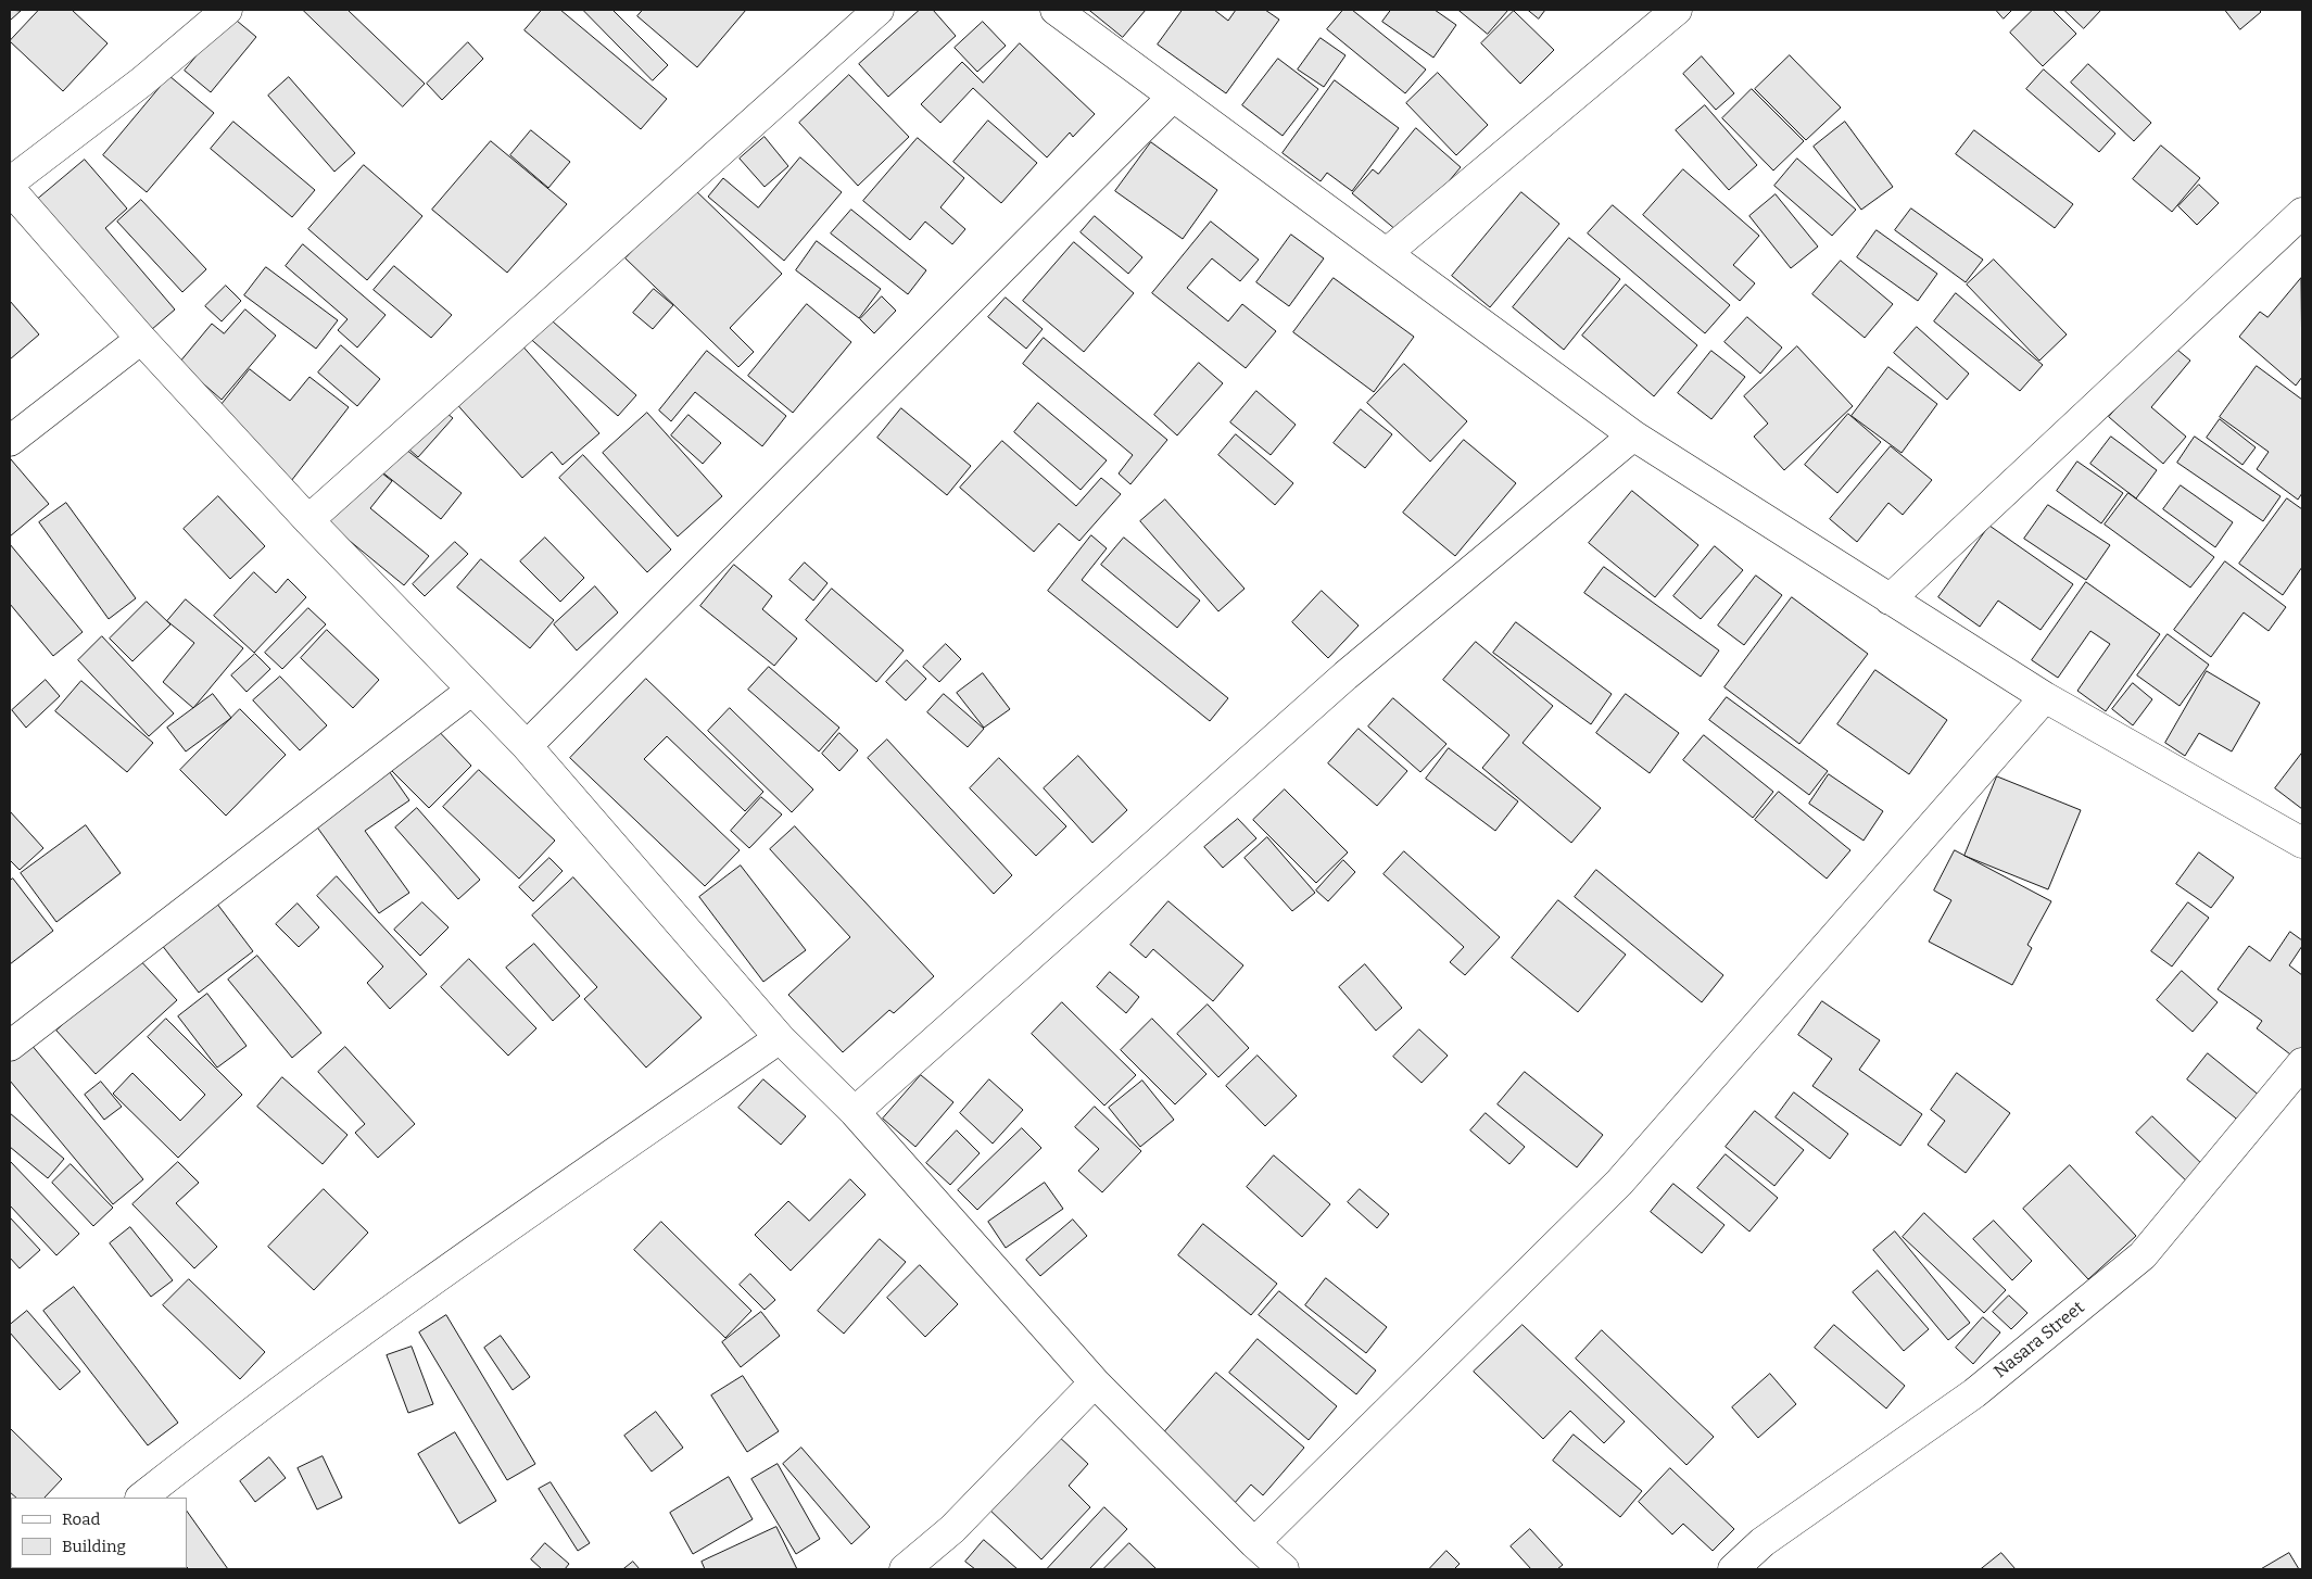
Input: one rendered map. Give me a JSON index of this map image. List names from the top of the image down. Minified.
{"streets":{"street":["Nasara Street"]},"legend":["Road","Building"]}
